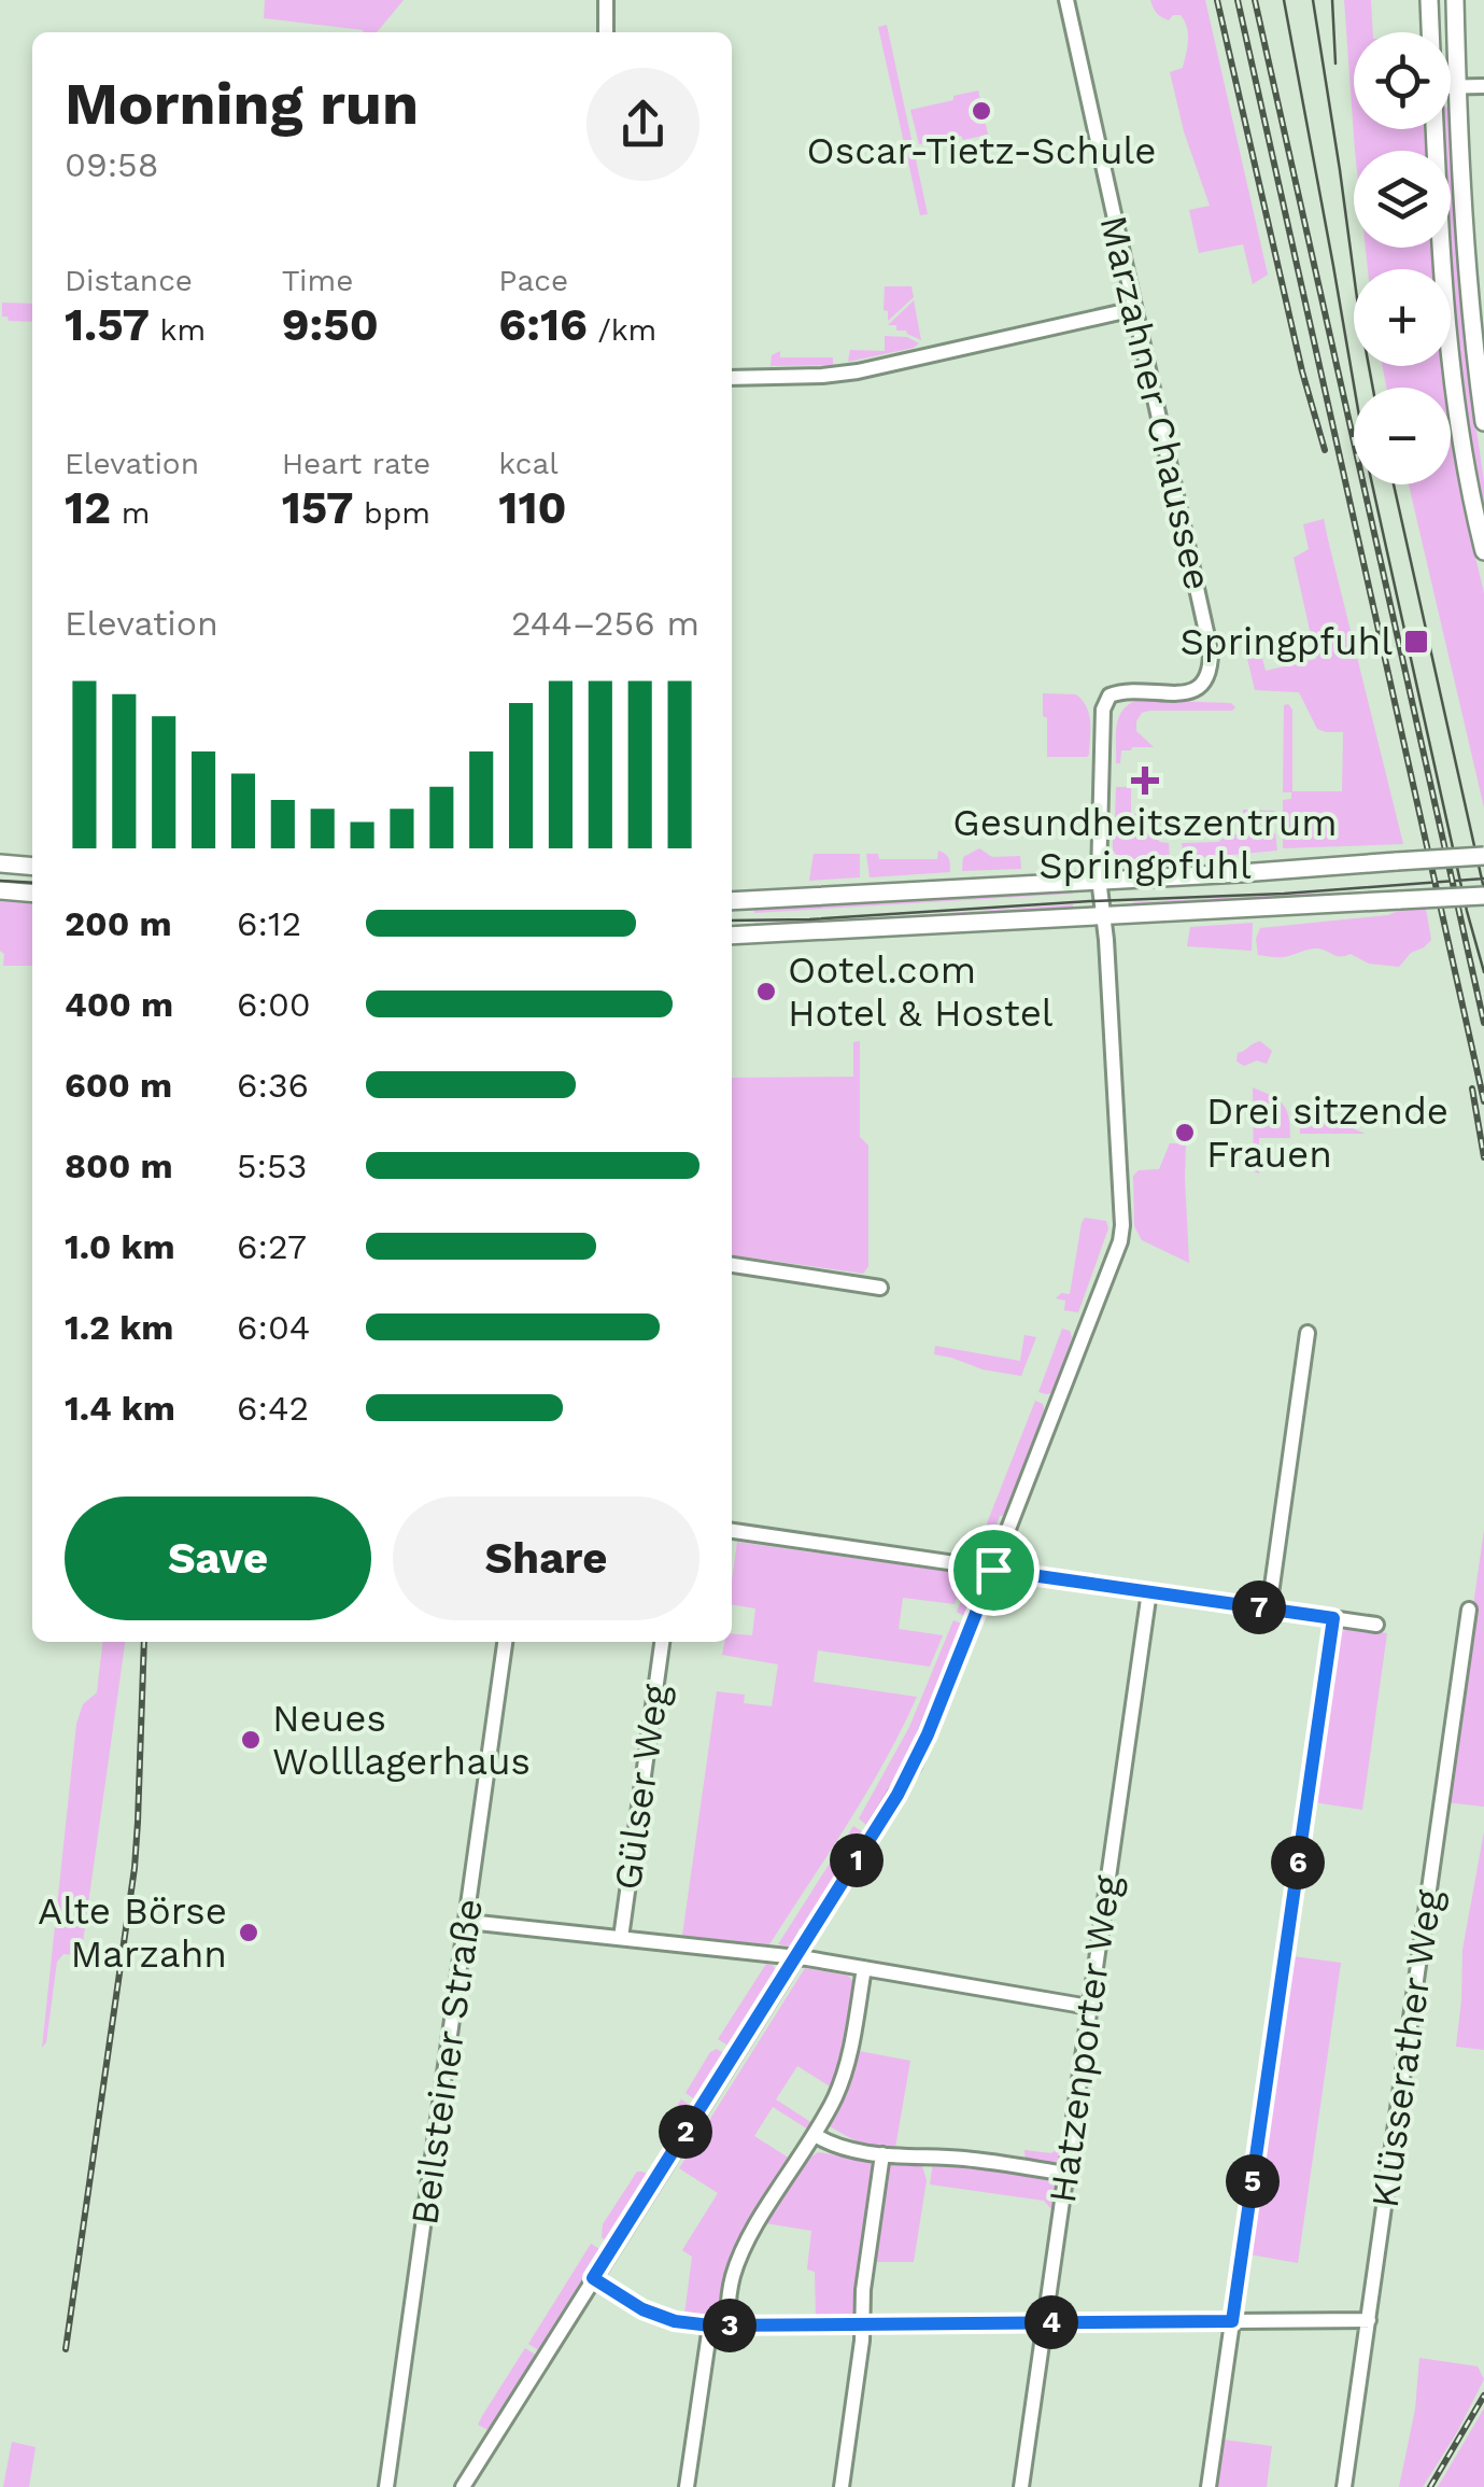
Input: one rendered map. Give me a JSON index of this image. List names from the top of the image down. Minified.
{"streets":{"street":["Marzahner Chaussee","Gülser Weg","Hatzenporter Weg","Klüsserather Weg","Beilsteiner Straße"]},"places":{"other":["Oscar-Tietz-Schule","Ootel.com Hotel & Hostel","Drei sitzende Frauen","Neues Wolllagerhaus","Alte Börse Marzahn"],"transit":["Springpfuhl"],"health":["Gesundheitszentrum Springpfuhl"]},"page":{"map_buttons":["+","−"],"heading":["Morning run","09:58"],"stats":[["Distance","1.57 km"],["Time","9:50"],["Pace","6:16 /km"],["Elevation","12 m"],["Heart rate","157 bpm"],["kcal","110"]],"chart":["Elevation","244–256 m"],"list":[{"name":"200 m","note":"6:12"},{"name":"400 m","note":"6:00"},{"name":"600 m","note":"6:36"},{"name":"800 m","note":"5:53"},{"name":"1.0 km","note":"6:27"},{"name":"1.2 km","note":"6:04"},{"name":"1.4 km","note":"6:42"}],"buttons":["Save","Share"],"pins":["7","1","6","2","5","4","3"]}}
